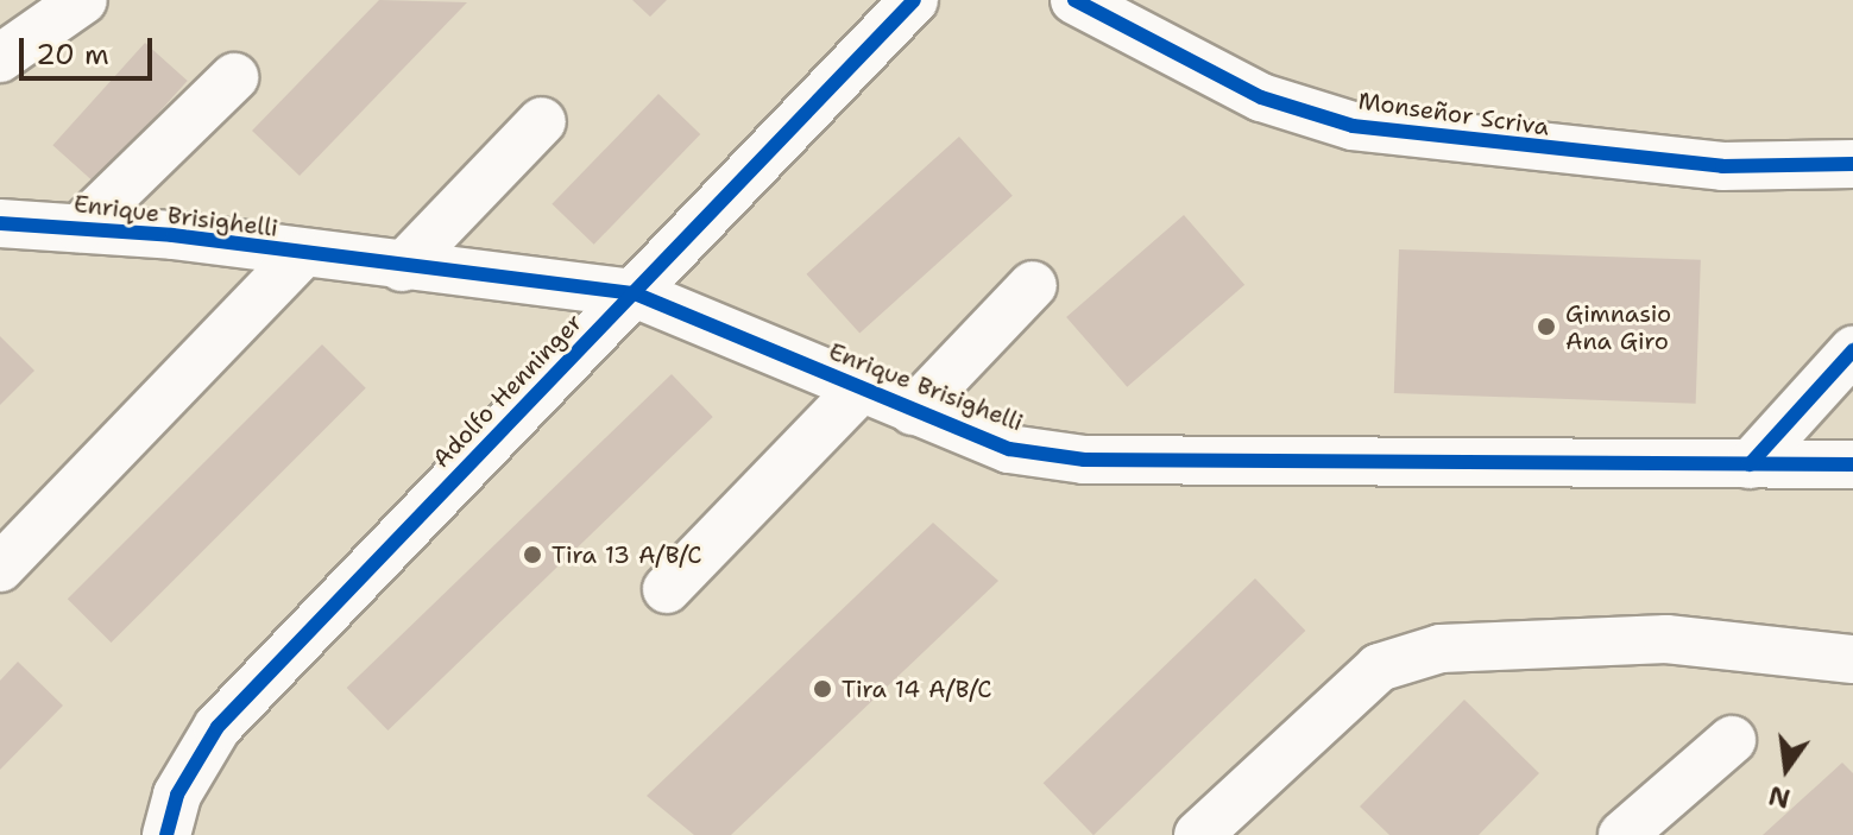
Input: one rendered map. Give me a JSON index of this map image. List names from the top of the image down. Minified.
{"streets":{"street":["Monseñor Scriva","Enrique Brisighelli","Adolfo Henninger"]},"crossings":[["Enrique Brisighelli","Adolfo Henninger"]],"places":["Gimnasio Ana Giro","Tira 13 A/B/C","Tira 14 A/B/C"],"scale_bar":"20 m","north":"bottom"}
